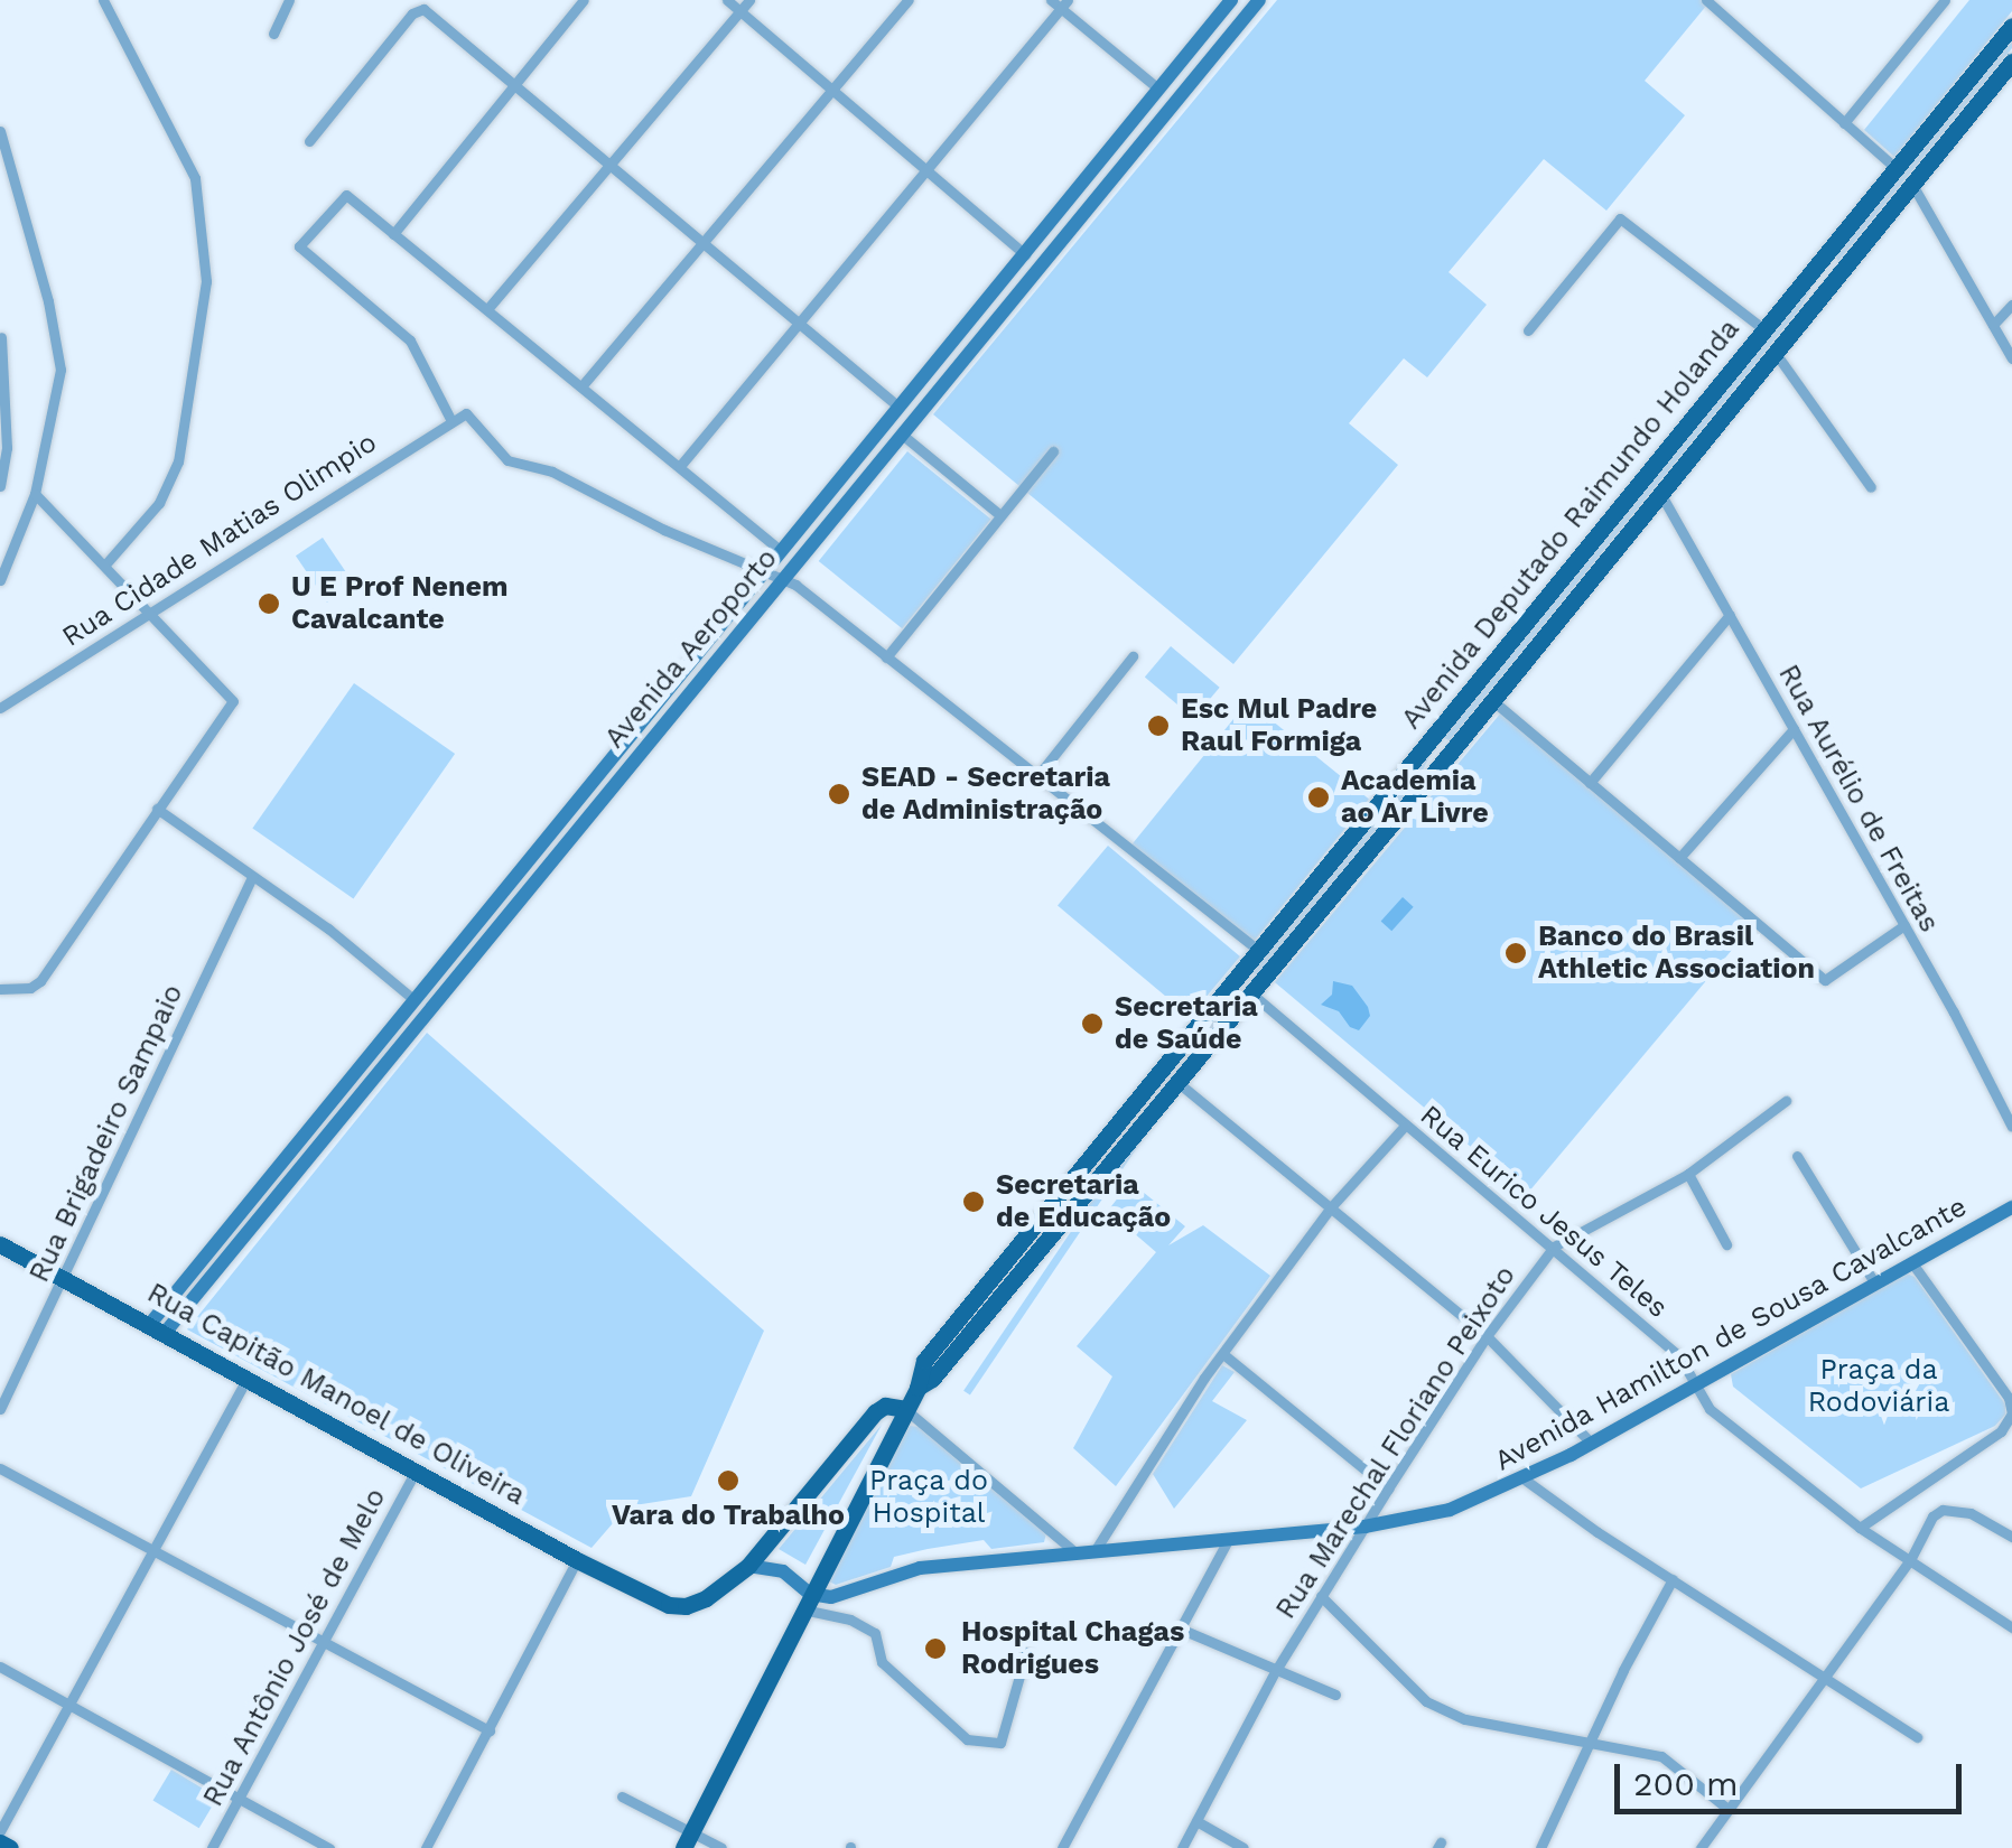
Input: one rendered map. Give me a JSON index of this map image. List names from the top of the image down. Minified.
{"streets":{"main road":["Avenida Deputado Raimundo Holanda","Rua Capitão Manoel de Oliveira"],"street":["Rua Cidade Matias Olimpio","Avenida Aeroporto","Rua Aurélio de Freitas","Rua Brigadeiro Sampaio","Rua Eurico Jesus Teles","Avenida Hamilton de Sousa Cavalcante","Rua Marechal Floriano Peixoto","Rua Antônio José de Melo"]},"crossings":[["Avenida Deputado Raimundo Holanda","Rua Aurélio de Freitas"],["Avenida Deputado Raimundo Holanda","Rua Eurico Jesus Teles"],["Rua Cidade Matias Olimpio","Avenida Aeroporto"],["Avenida Aeroporto","Rua Capitão Manoel de Oliveira"],["Rua Brigadeiro Sampaio","Rua Capitão Manoel de Oliveira"],["Rua Eurico Jesus Teles","Avenida Hamilton de Sousa Cavalcante"],["Rua Eurico Jesus Teles","Rua Marechal Floriano Peixoto"],["Avenida Hamilton de Sousa Cavalcante","Rua Marechal Floriano Peixoto"],["Rua Capitão Manoel de Oliveira","Rua Antônio José de Melo"]],"parks":["Praça da Rodoviária","Praça do Hospital"],"places":["U E Prof Nenem Cavalcante","Esc Mul Padre Raul Formiga","SEAD - Secretaria de Administração","Academia ao Ar Livre","Banco do Brasil Athletic Association","Secretaria de Saúde","Secretaria de Educação","Vara do Trabalho","Hospital Chagas Rodrigues"],"scale_bar":"200 m"}
